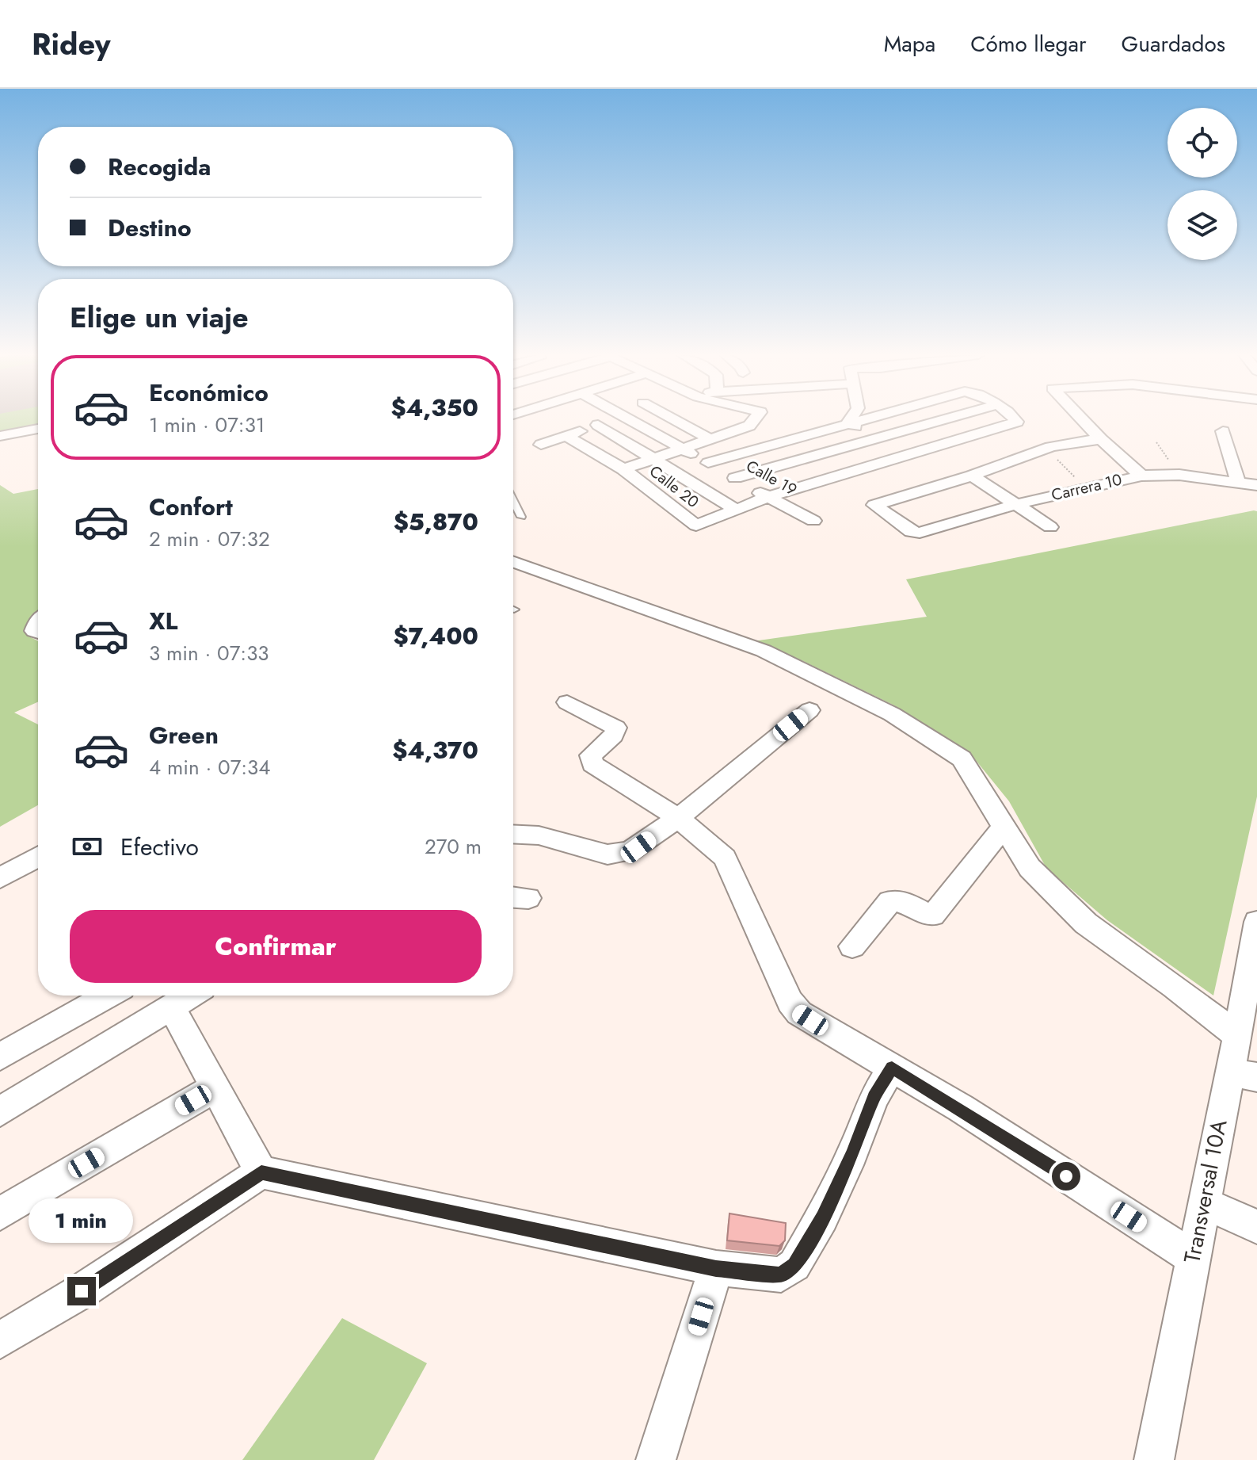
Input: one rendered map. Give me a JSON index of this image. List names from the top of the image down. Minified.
{"streets":{"street":["Calle 19","Calle 20","Carrera 10","Transversal 10A"]},"page":{"header":"Ridey","nav":["Mapa","Cómo llegar","Guardados"],"banner":["Recogida","Destino"],"heading":"Elige un viaje","list":[{"name":"Económico","note":"1 min · 07:31","value":"$4,350"},{"name":"Confort","note":"2 min · 07:32","value":"$5,870"},{"name":"XL","note":"3 min · 07:33","value":"$7,400"},{"name":"Green","note":"4 min · 07:34","value":"$4,370"}],"pay":["Efectivo","270 m"],"buttons":"Confirmar","bubble":"1 min"}}
